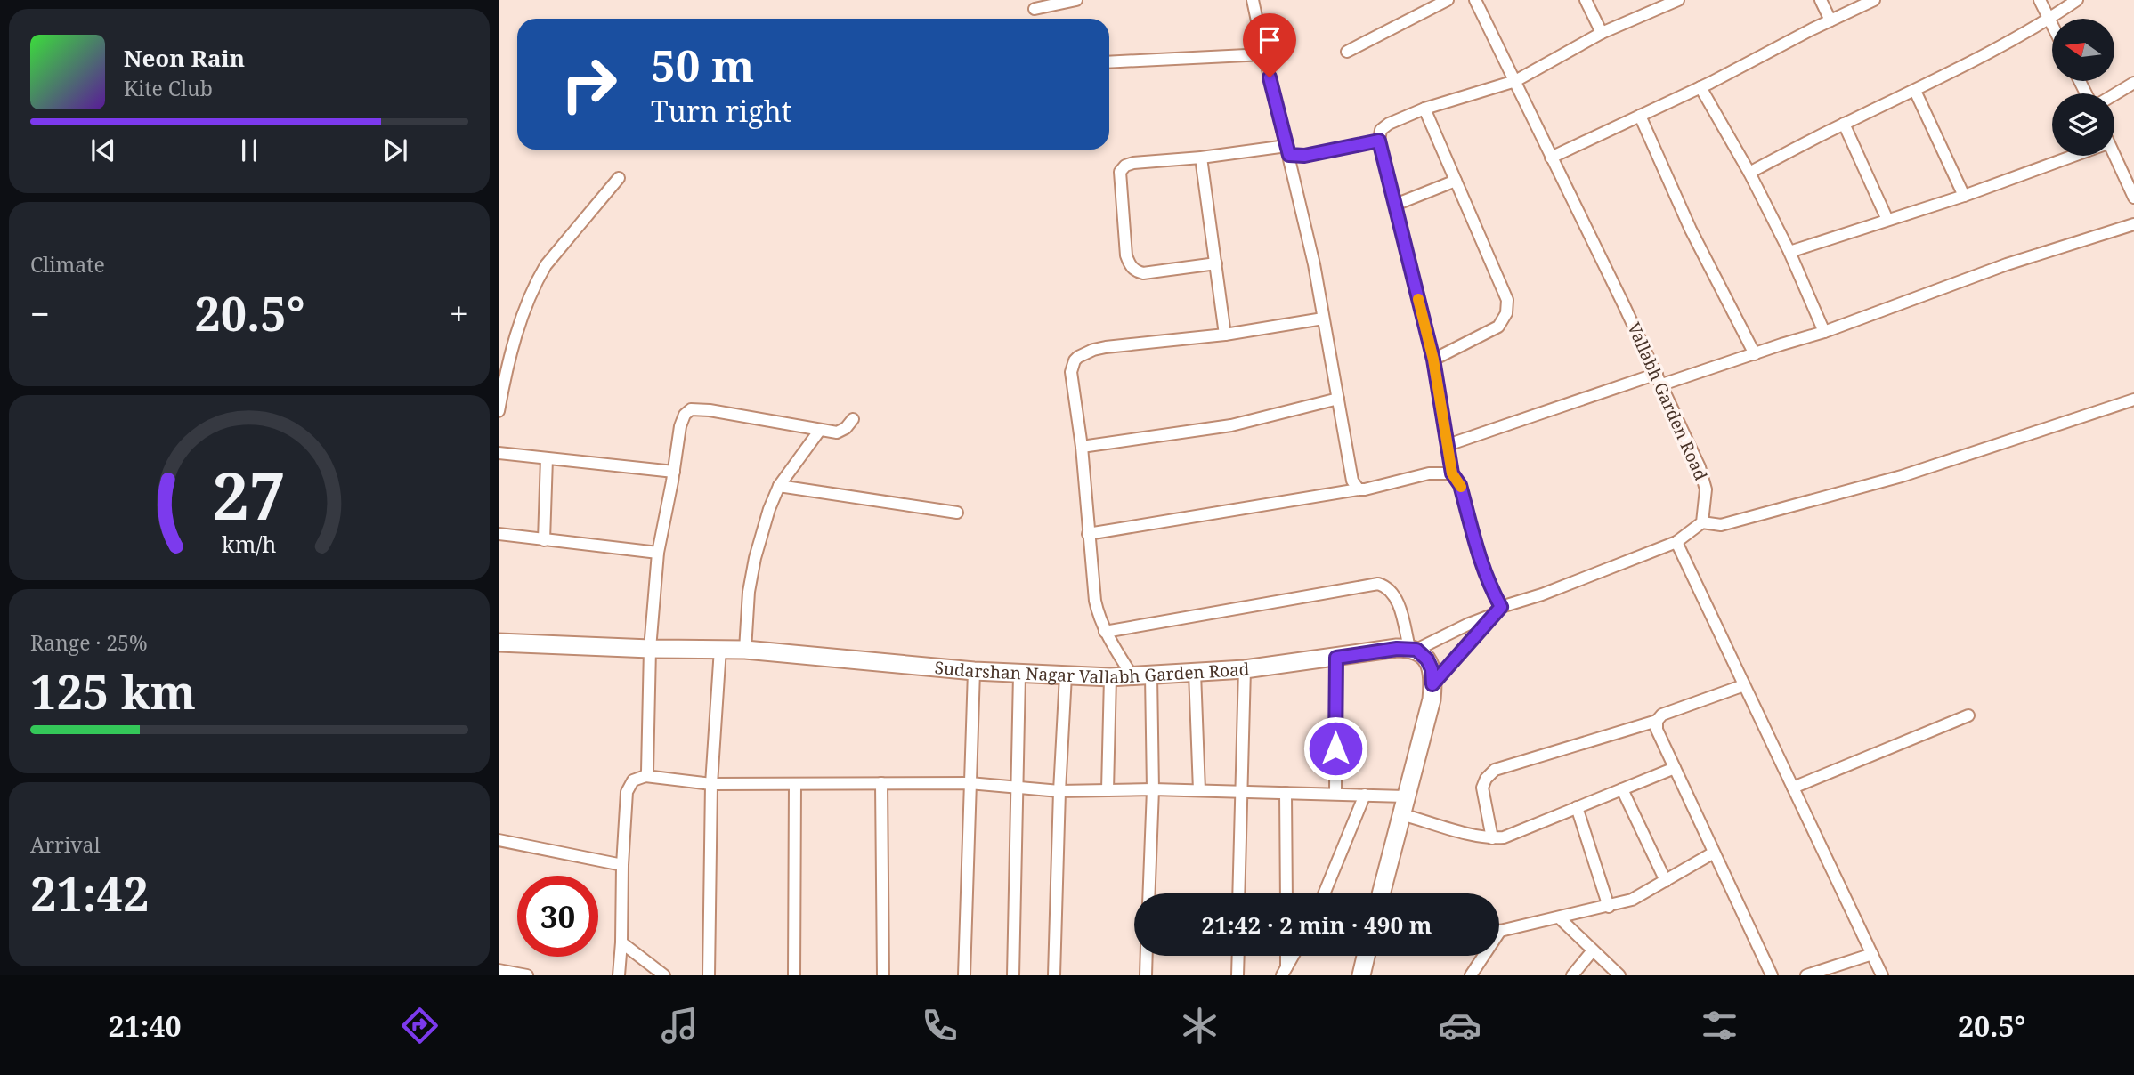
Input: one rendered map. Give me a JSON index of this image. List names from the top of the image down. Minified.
{"streets":{"street":["Vallabh Garden Road","Sudarshan Nagar Vallabh Garden Road"]},"north":"left","page":{"turn":["50 m","Turn right"],"song":["Neon Rain","Kite Club"],"tile":["Climate",["Range · 25%","125 km"],["Arrival","21:42"]],"heat":["−","20.5°","+"],"limit":"30","trip":"21:42 · 2 min · 490 m","tabs":["21:40","20.5°"],"gauge":["27","km/h"]}}
